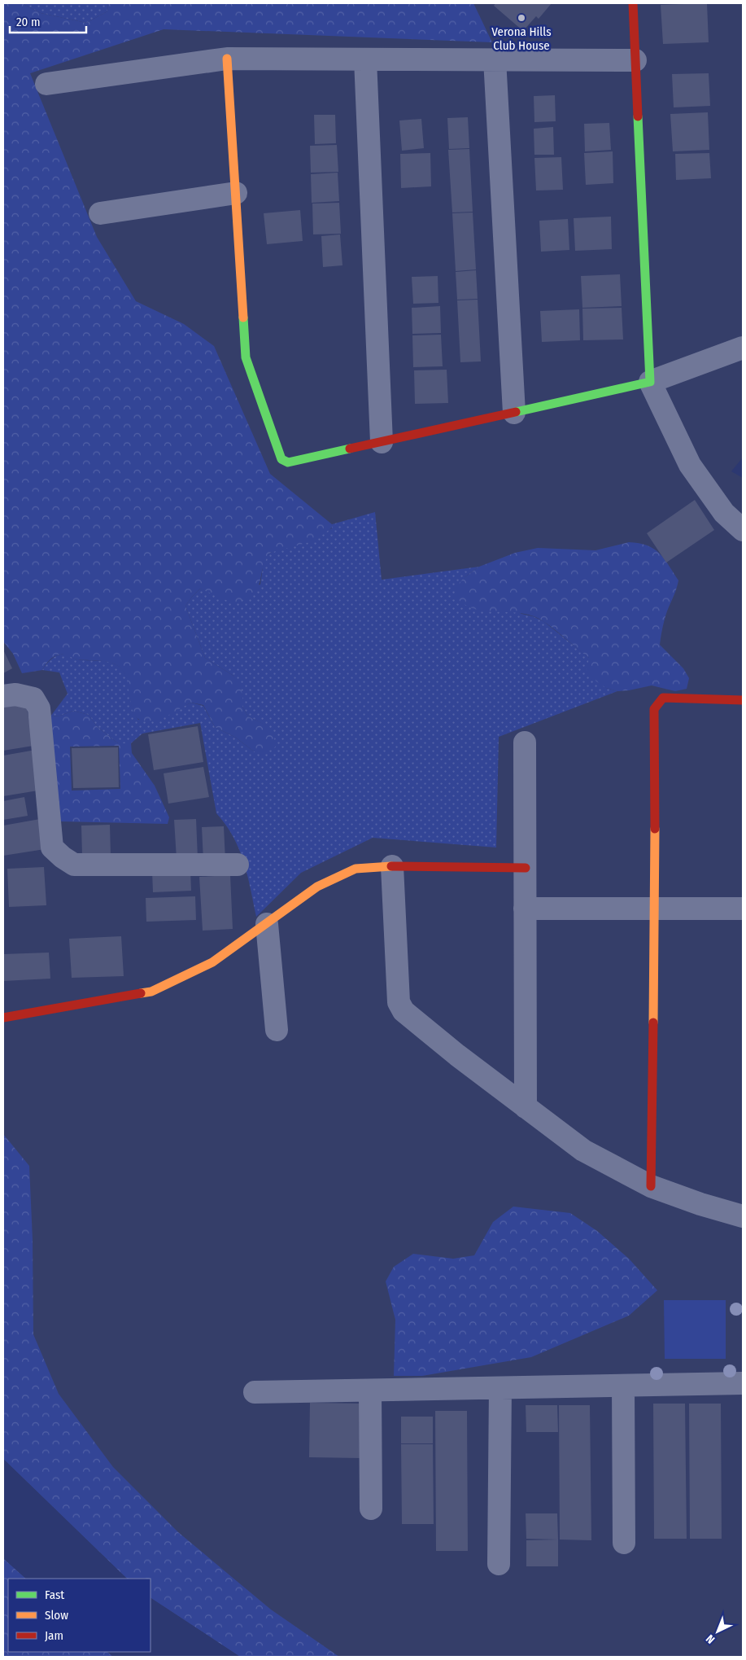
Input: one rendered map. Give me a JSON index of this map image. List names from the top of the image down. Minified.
{"places":["Verona Hills Club House"],"legend":["Fast","Slow","Jam"],"scale_bar":"20 m","north":"bottom left"}
